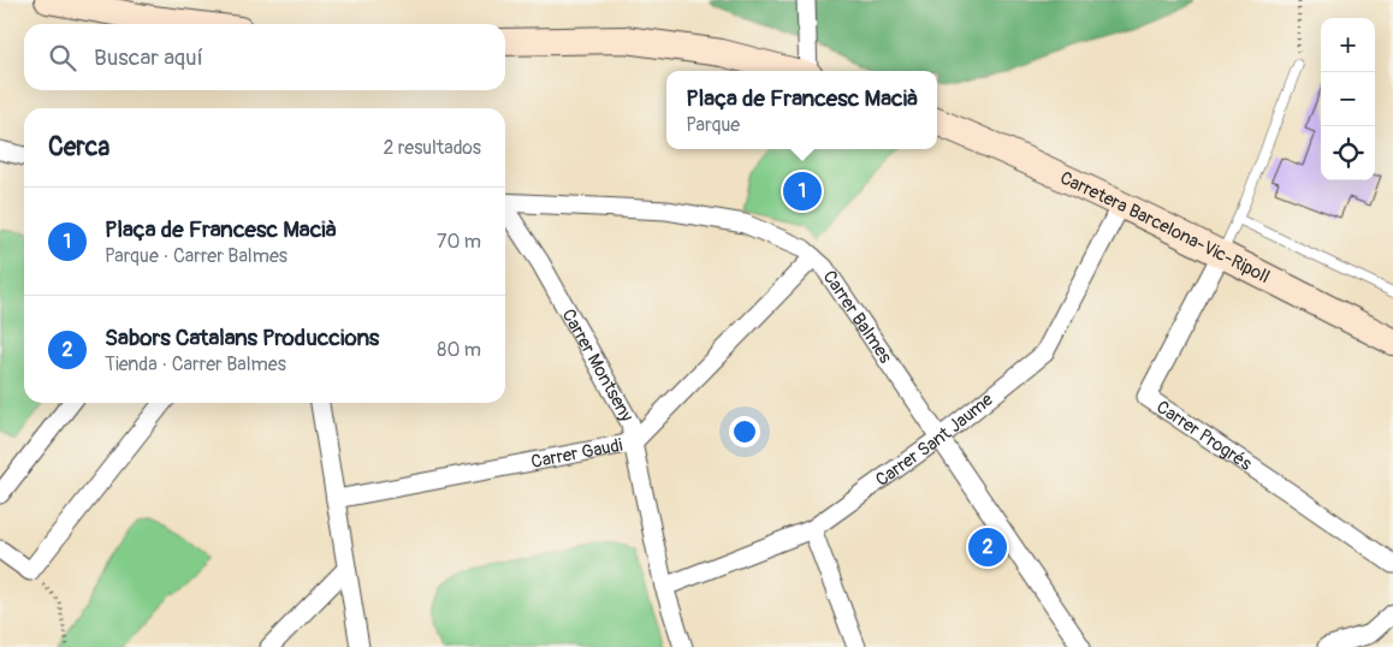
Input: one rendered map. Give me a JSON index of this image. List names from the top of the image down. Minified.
{"streets":{"street":["Carretera Barcelona-Vic-Ripoll","Carrer Balmes","Carrer Montseny","Carrer Progrés","Carrer Sant Jaume","Carrer Gaudi"]},"crossings":[["Carretera Barcelona-Vic-Ripoll","Carrer Progrés"],["Carretera Barcelona-Vic-Ripoll","Carrer Sant Jaume"],["Carrer Balmes","Carrer Sant Jaume"],["Carrer Balmes","Carrer Gaudi"],["Carrer Montseny","Carrer Sant Jaume"],["Carrer Montseny","Carrer Gaudi"]],"page":{"map_buttons":["+","−"],"search":"Buscar aquí","popup":["Plaça de Francesc Macià","Parque"],"heading":["Cerca","2 resultados"],"pins":["1","2"],"list":[{"mark":"1","name":"Plaça de Francesc Macià","note":"Parque · Carrer Balmes","value":"70 m"},{"mark":"2","name":"Sabors Catalans Produccions","note":"Tienda · Carrer Balmes","value":"80 m"}]}}
